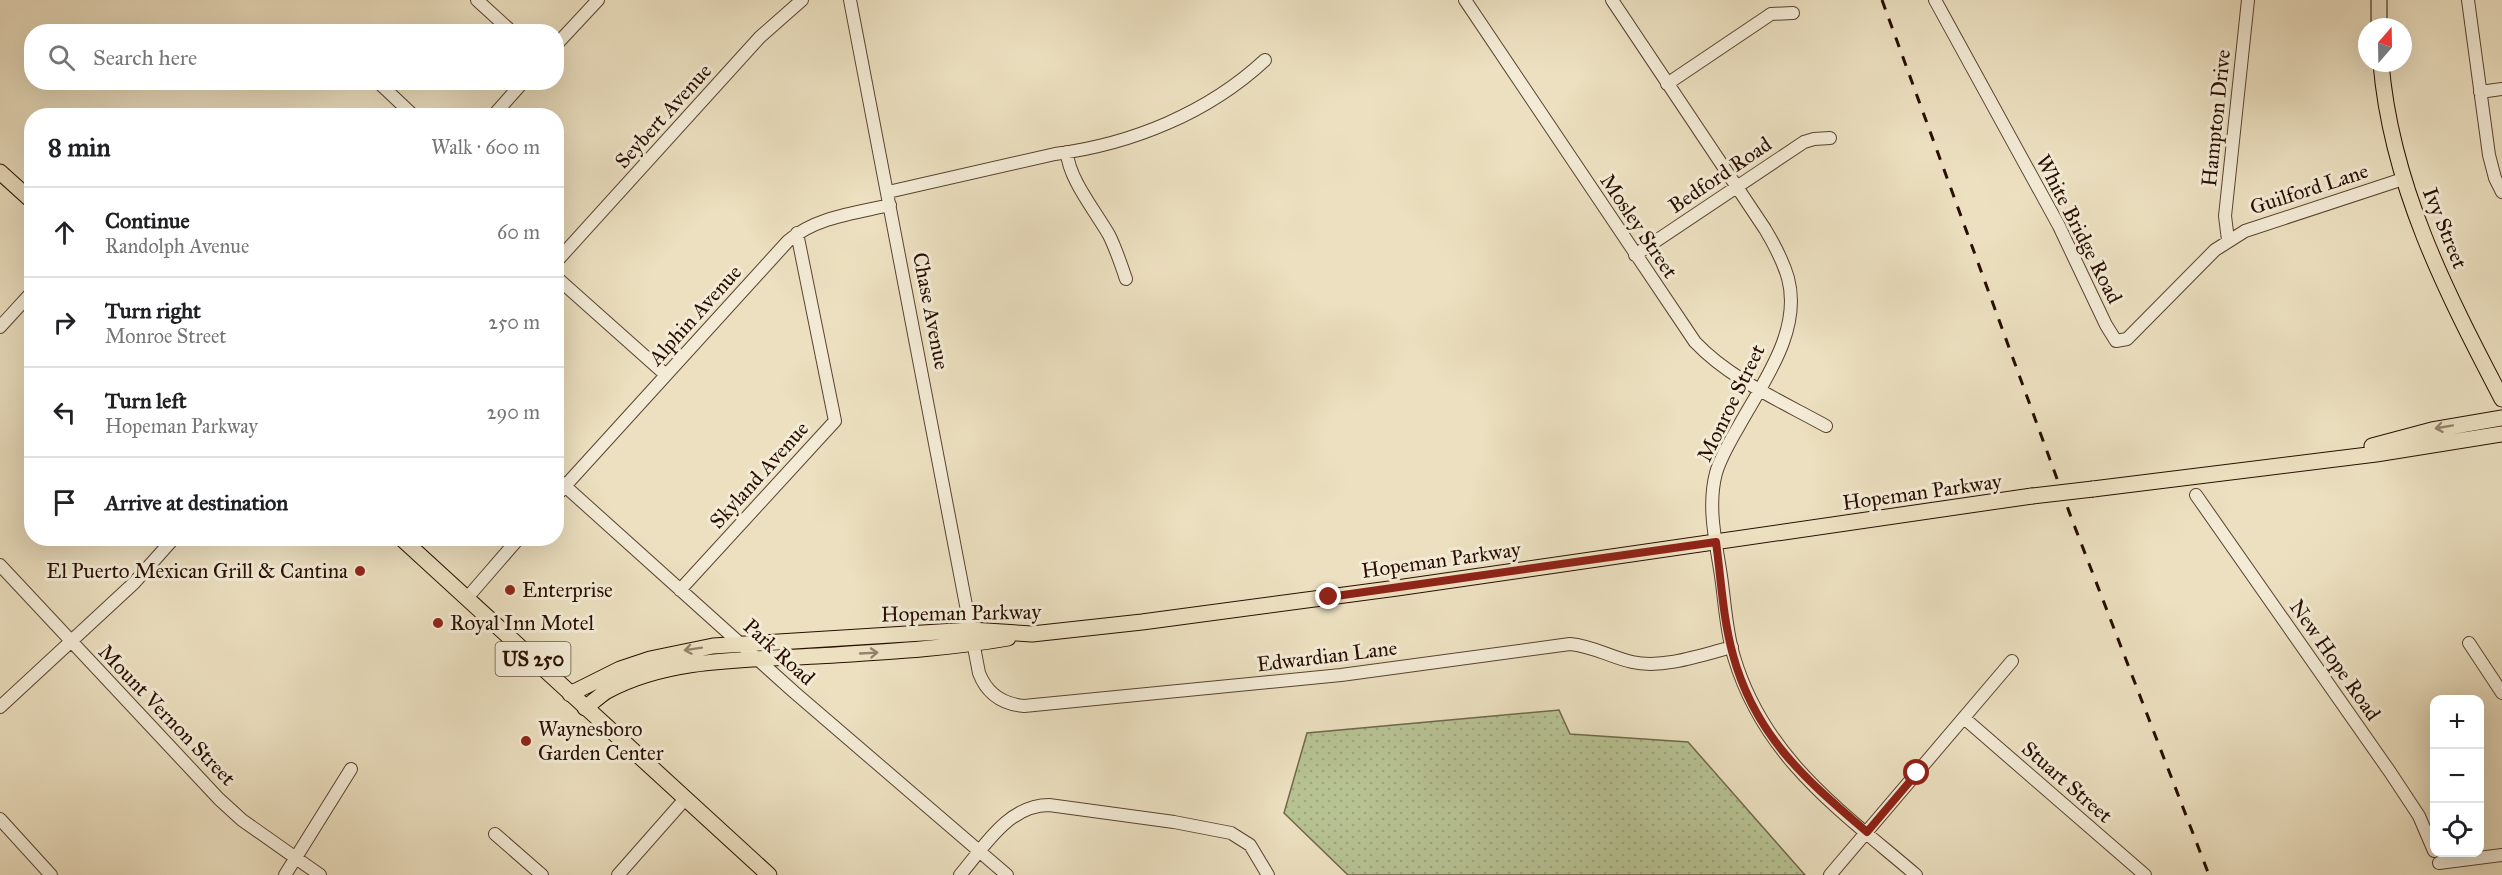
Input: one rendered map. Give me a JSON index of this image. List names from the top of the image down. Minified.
{"streets":{"main road":["Ivy Street","Hopeman Parkway","US 250"],"street":["Seybert Avenue","Hampton Drive","Bedford Road","Guilford Lane","Mosley Street","White Bridge Road","Chase Avenue","Alphin Avenue","Monroe Street","Skyland Avenue","Park Road","Edwardian Lane","New Hope Road","Mount Vernon Street","Stuart Street"]},"crossings":[["Hampton Drive","Guilford Lane"],["Hampton Drive","White Bridge Road"],["Bedford Road","Mosley Street"],["Bedford Road","Monroe Street"],["Guilford Lane","Ivy Street"],["Guilford Lane","White Bridge Road"],["Mosley Street","Monroe Street"],["Chase Avenue","Alphin Avenue"],["Chase Avenue","Hopeman Parkway"],["Chase Avenue","Edwardian Lane"],["Alphin Avenue","Skyland Avenue"],["Monroe Street","Hopeman Parkway"],["Monroe Street","Edwardian Lane"],["Skyland Avenue","Park Road"],["Hopeman Parkway","Park Road"],["Hopeman Parkway","Edwardian Lane"],["Hopeman Parkway","US 250"]],"places":["El Puerto Mexican Grill & Cantina","Enterprise","Royal Inn Motel","Waynesboro Garden Center"],"north":"top","page":{"search":"Search here","heading":["8 min","Walk · 600 m"],"list":[["Continue","Randolph Avenue","60 m"],["Turn right","Monroe Street","250 m"],["Turn left","Hopeman Parkway","290 m"],"Arrive at destination"],"map_buttons":["+","−"]}}
